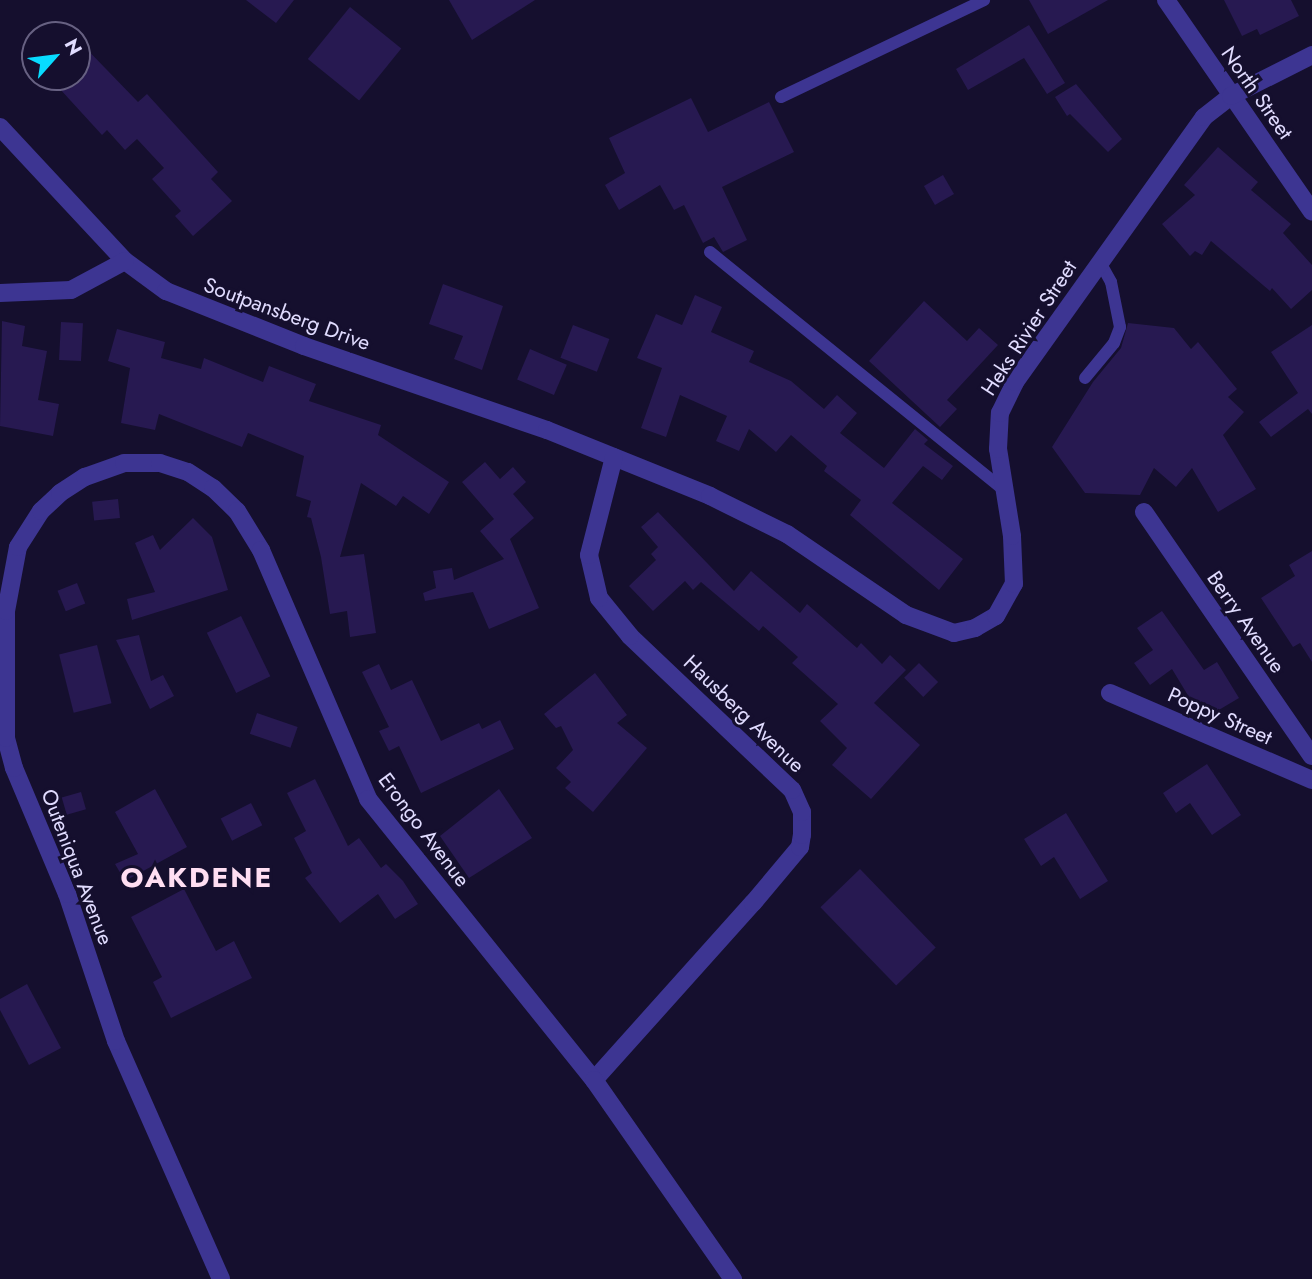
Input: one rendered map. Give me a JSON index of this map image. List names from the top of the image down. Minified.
{"streets":{"street":["North Street","Soutpansberg Drive","Heks Rivier Street","Berry Avenue","Hausberg Avenue","Poppy Street","Erongo Avenue","Outeniqua Avenue"]},"crossings":[["North Street","Heks Rivier Street"],["Soutpansberg Drive","Heks Rivier Street"],["Soutpansberg Drive","Hausberg Avenue"],["Heks Rivier Street","Hausberg Avenue"],["Hausberg Avenue","Erongo Avenue"],["Erongo Avenue","Outeniqua Avenue"]],"districts":["OAKDENE"],"north":"top right"}
